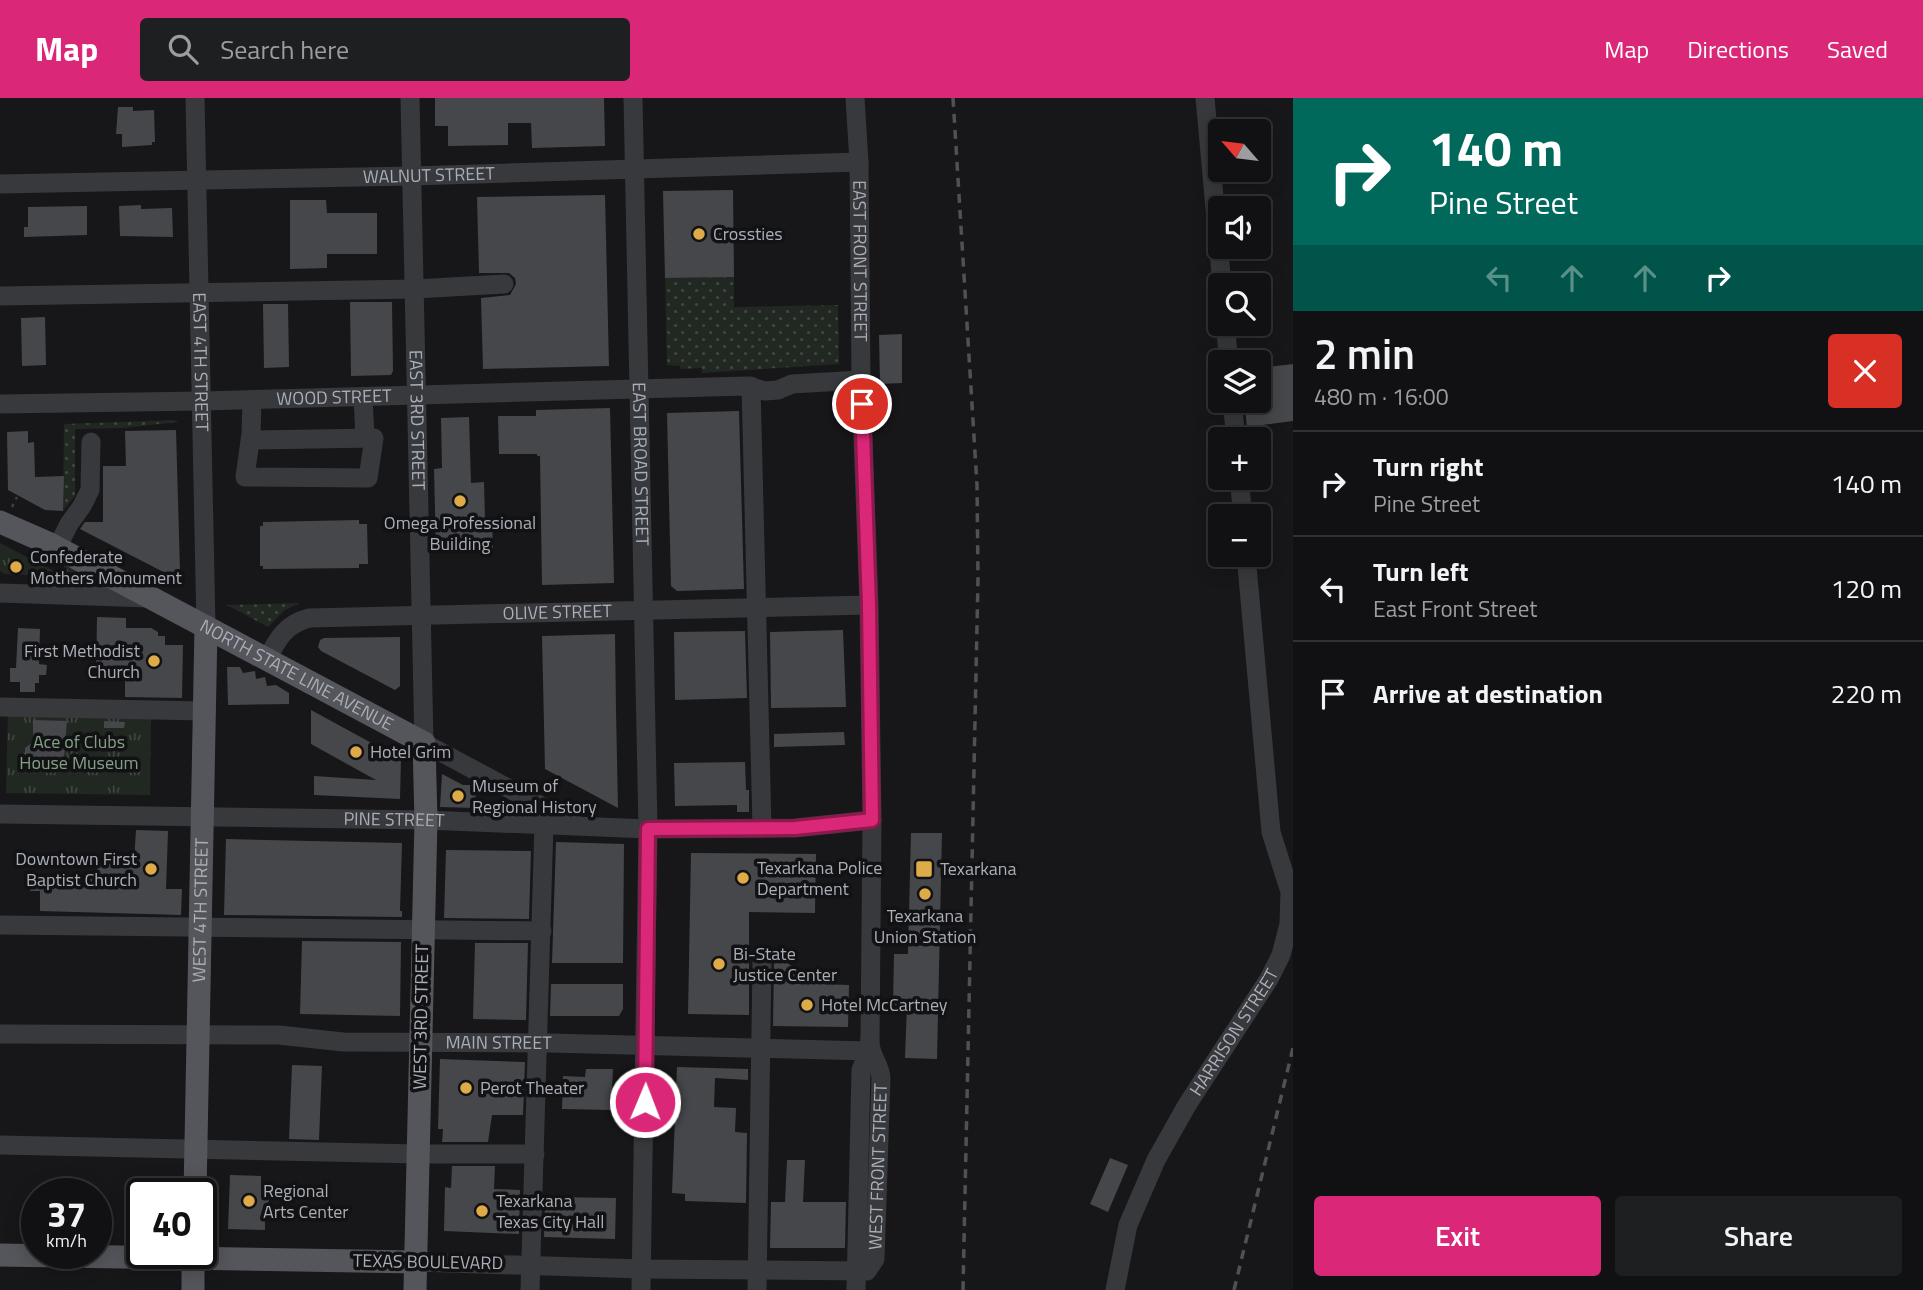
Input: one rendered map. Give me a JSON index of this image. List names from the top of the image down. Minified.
{"streets":{"main road":["NORTH STATE LINE AVENUE","WEST 4TH STREET","WEST 3RD STREET","TEXAS BOULEVARD"],"street":["WALNUT STREET","EAST FRONT STREET","EAST 4TH STREET","WOOD STREET","EAST 3RD STREET","EAST BROAD STREET","OLIVE STREET","PINE STREET","HARRISON STREET","MAIN STREET","WEST FRONT STREET"]},"crossings":[["WALNUT STREET","EAST FRONT STREET"],["WALNUT STREET","EAST 4TH STREET"],["WALNUT STREET","EAST 3RD STREET"],["WALNUT STREET","EAST BROAD STREET"],["EAST FRONT STREET","WOOD STREET"],["EAST FRONT STREET","OLIVE STREET"],["EAST FRONT STREET","PINE STREET"],["EAST FRONT STREET","WEST FRONT STREET"],["EAST 4TH STREET","WOOD STREET"],["EAST 4TH STREET","NORTH STATE LINE AVENUE"],["EAST 4TH STREET","WEST 4TH STREET"],["WOOD STREET","EAST 3RD STREET"],["WOOD STREET","EAST BROAD STREET"],["EAST 3RD STREET","OLIVE STREET"],["EAST 3RD STREET","NORTH STATE LINE AVENUE"],["EAST 3RD STREET","WEST 3RD STREET"],["EAST BROAD STREET","OLIVE STREET"],["EAST BROAD STREET","PINE STREET"],["EAST BROAD STREET","MAIN STREET"],["EAST BROAD STREET","TEXAS BOULEVARD"],["OLIVE STREET","NORTH STATE LINE AVENUE"],["NORTH STATE LINE AVENUE","PINE STREET"],["NORTH STATE LINE AVENUE","WEST 4TH STREET"],["NORTH STATE LINE AVENUE","WEST 3RD STREET"],["PINE STREET","WEST 4TH STREET"],["PINE STREET","WEST 3RD STREET"],["PINE STREET","WEST FRONT STREET"],["WEST 4TH STREET","MAIN STREET"],["WEST 3RD STREET","MAIN STREET"],["WEST 3RD STREET","TEXAS BOULEVARD"],["MAIN STREET","WEST FRONT STREET"],["WEST FRONT STREET","TEXAS BOULEVARD"]],"parks":["Ace of Clubs House Museum"],"places":{"other":["Crossties","Omega Professional Building","Confederate Mothers Monument","First Methodist Church","Hotel Grim","Museum of Regional History","Downtown First Baptist Church","Texarkana Police Department","Texarkana Union Station","Bi-State Justice Center","Hotel McCartney","Perot Theater","Regional Arts Center","Texarkana Texas City Hall"],"transit":["Texarkana"]},"north":"top left","page":{"header":"Map","search":"Search here","nav":["Map","Directions","Saved"],"turn":["140 m","Pine Street"],"map_buttons":["+","−"],"heading":["2 min","480 m · 16:00"],"list":[{"name":"Turn right","note":"Pine Street","value":"140 m"},{"name":"Turn left","note":"East Front Street","value":"120 m"},{"name":"Arrive at destination","value":"220 m"}],"speed":"37 km/h","limit":"40","buttons":["Exit","Share"]}}
